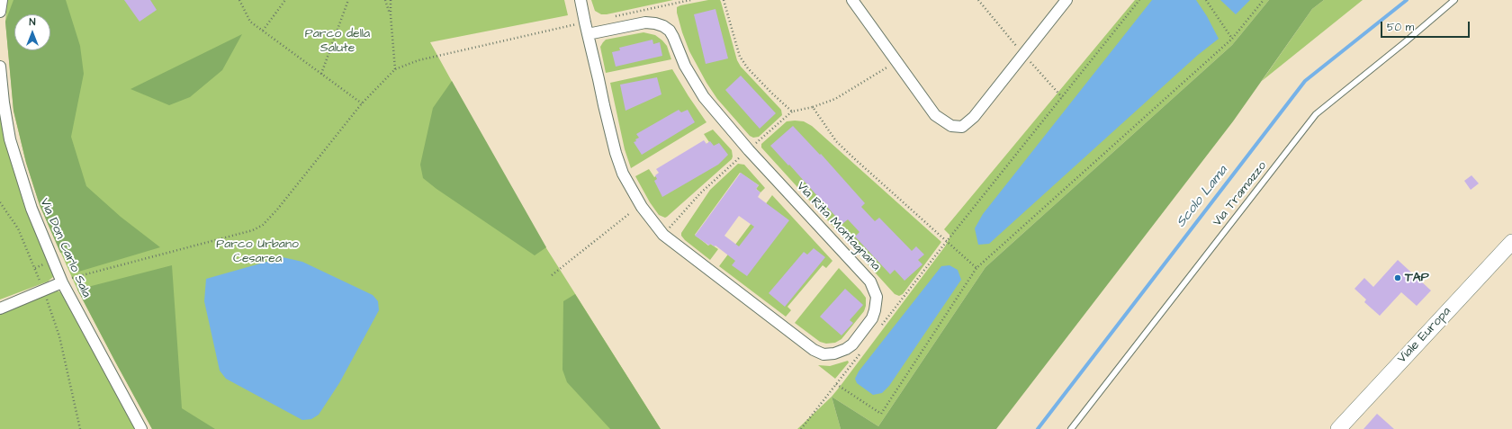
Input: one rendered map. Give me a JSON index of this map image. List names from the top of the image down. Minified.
{"streets":{"main road":["Viale Europa"],"street":["Via Rita Montagnana","Via Don Carlo Sala"],"lane":["Via Tramazzo"]},"water":["Scolo Lama"],"parks":["Parco della Salute","Parco Urbano Cesarea"],"places":["TAP"],"scale_bar":"50 m","north":"top"}
